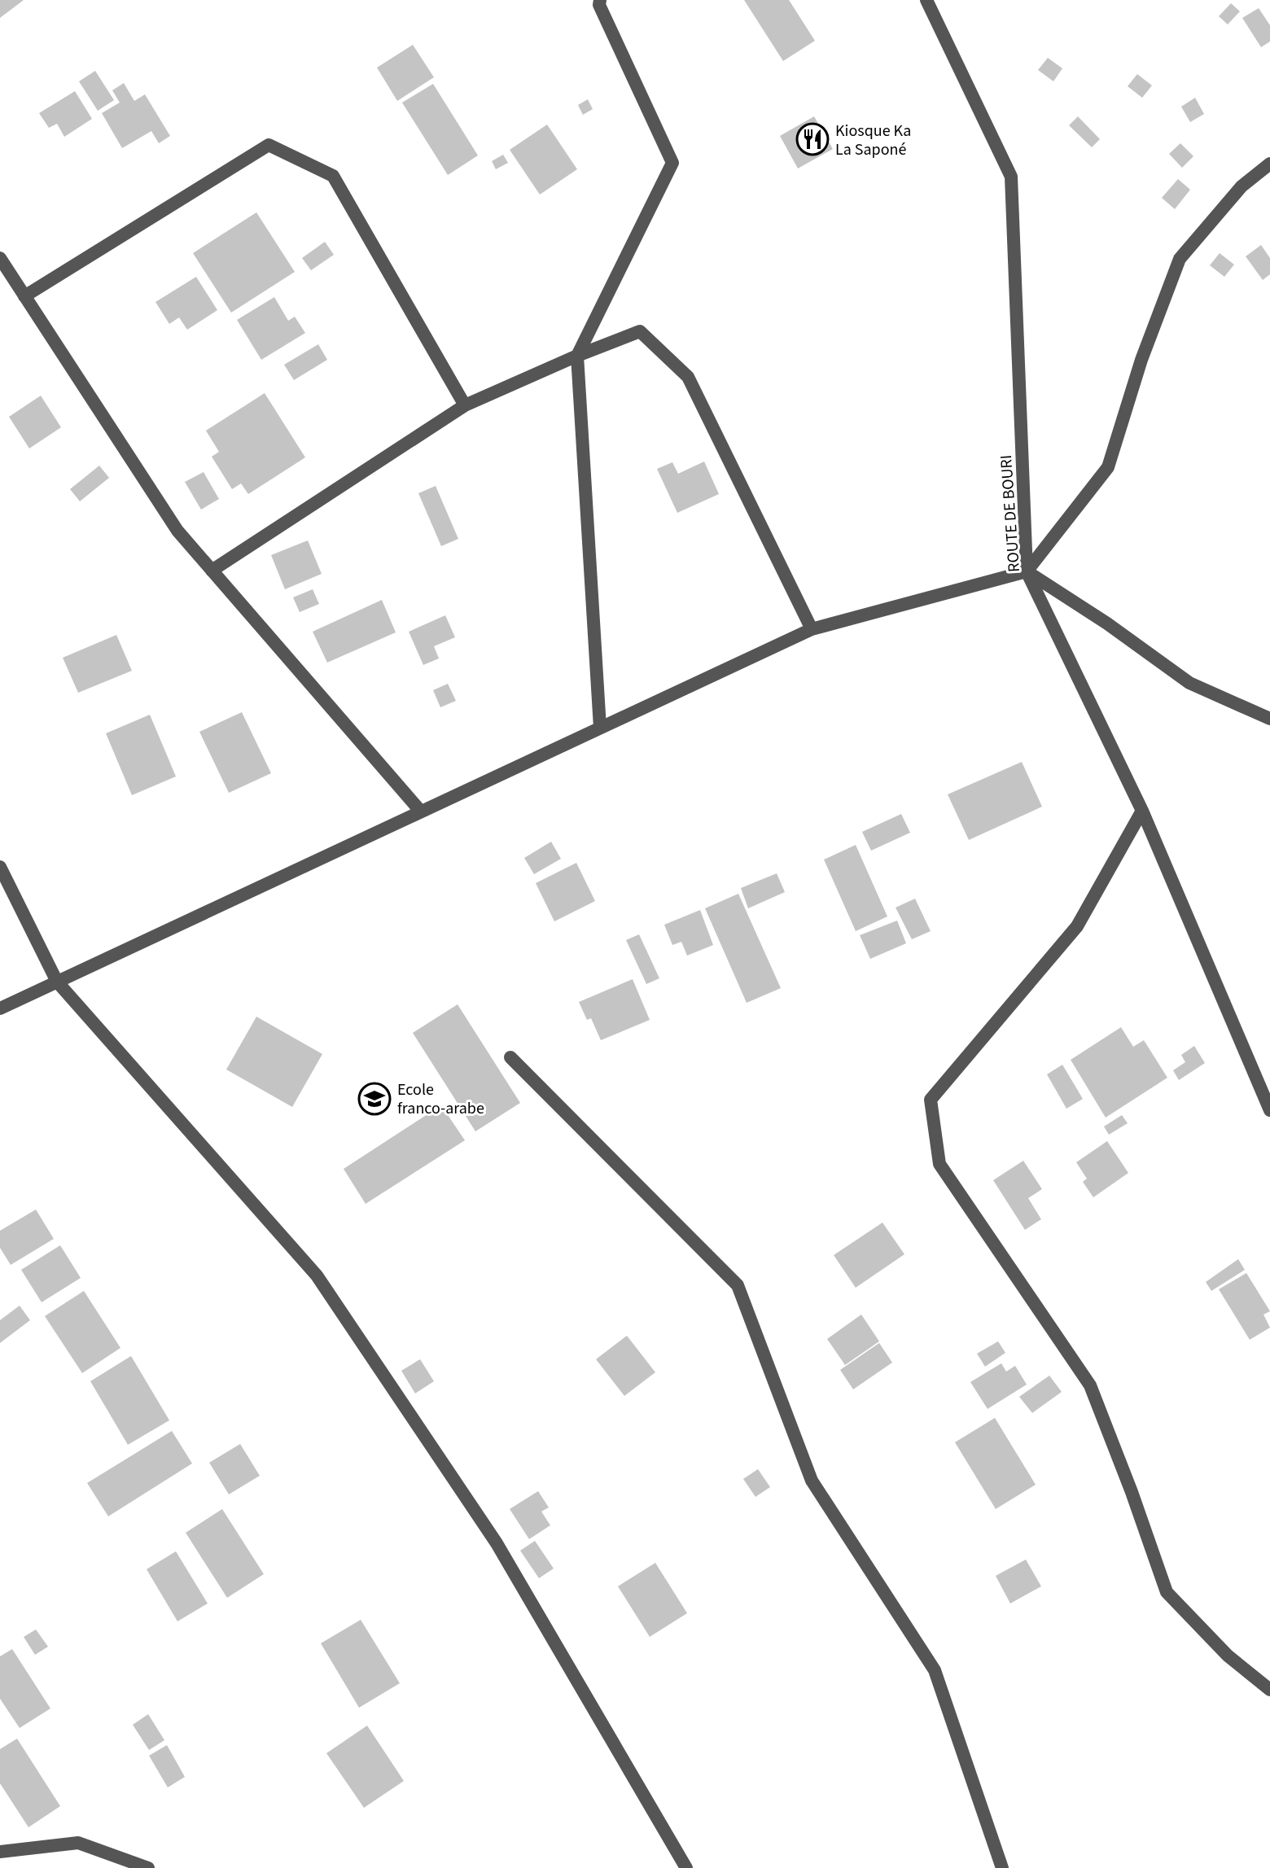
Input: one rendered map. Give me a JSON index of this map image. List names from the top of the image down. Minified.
{"streets":{"street":["ROUTE DE BOURI"]},"places":{"restaurant":["Kiosque Ka La Saponé"],"school or university":["Ecole franco-arabe"]}}
